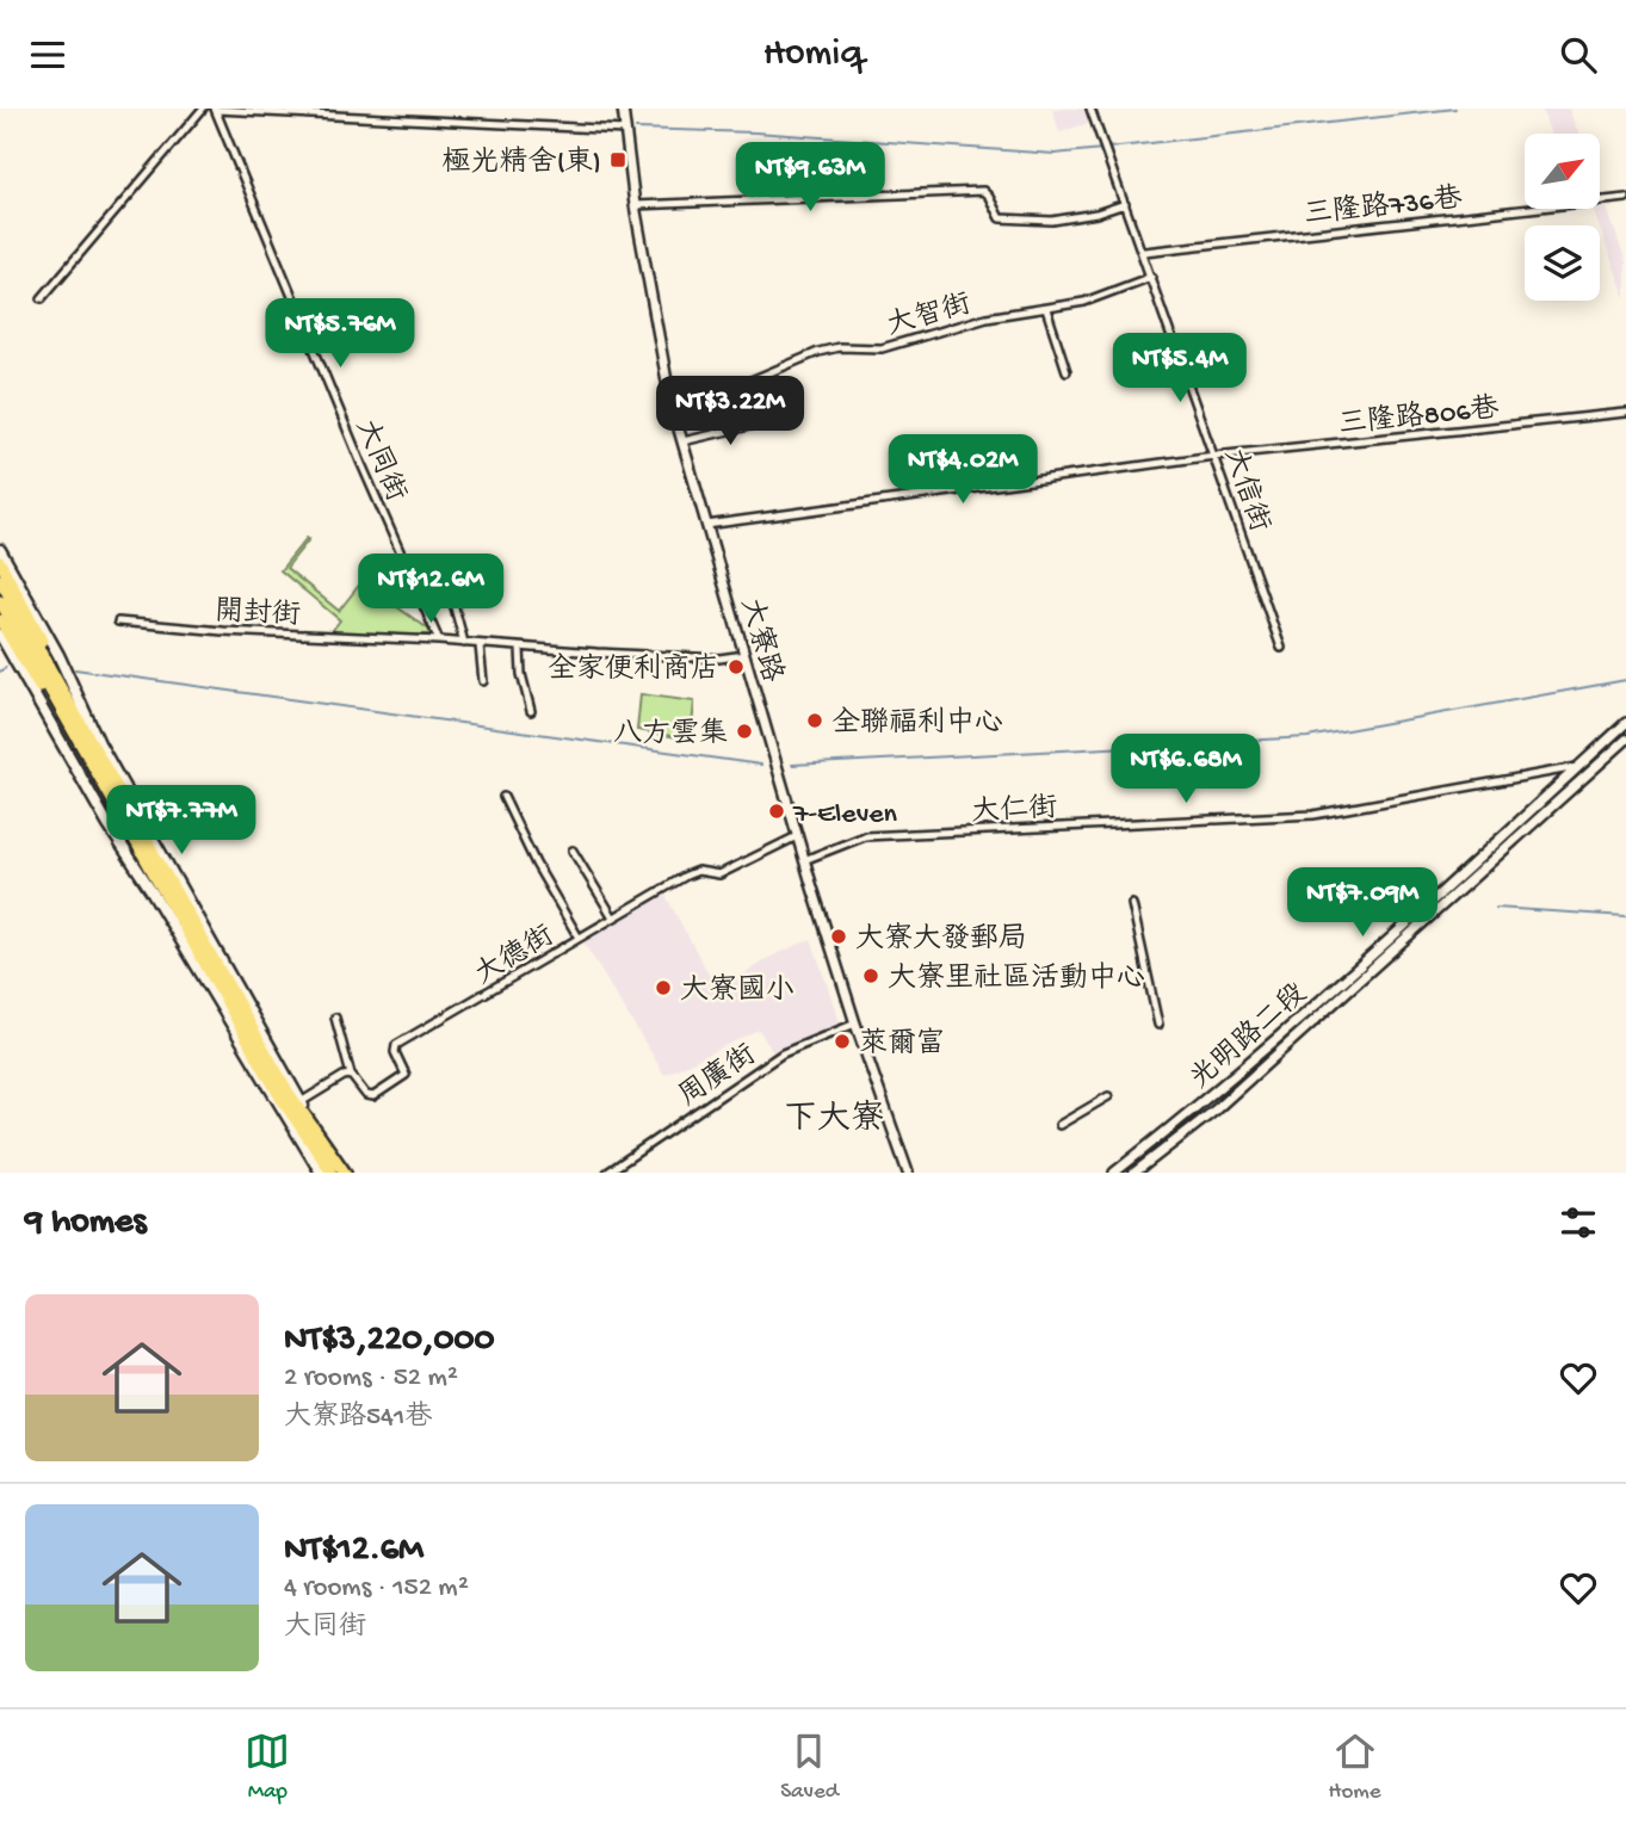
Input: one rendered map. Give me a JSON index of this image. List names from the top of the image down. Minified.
{"streets":{"street":["三隆路736巷","大智街","三隆路806巷","大同街","大信街","開封街","大寮路","大仁街","大德街","光明路二段","周廣街"]},"crossings":[["三隆路736巷","大信街"],["大智街","大信街"],["大智街","大寮路"],["三隆路806巷","大信街"],["三隆路806巷","大寮路"],["大同街","開封街"],["開封街","大寮路"],["大寮路","大仁街"],["大寮路","大德街"],["大寮路","周廣街"],["大仁街","光明路二段"]],"districts":["下大寮"],"places":{"transit":["極光精舍(東)"],"other":["全家便利商店","全聯福利中心","八方雲集","7-Eleven","大寮大發郵局","大寮里社區活動中心","大寮國小","萊爾富"]},"north":"top right","page":{"header":"Homiq","price":["NT$9.63M","NT$5.76M","NT$5.4M","NT$3.22M","NT$4.02M","NT$12.6M","NT$6.68M","NT$7.77M","NT$7.09M"],"heading":"9 homes","list":[{"name":"NT$3,220,000","note":"2 rooms · 52 m² · 大寮路541巷"},{"name":"NT$12.6M","note":"4 rooms · 152 m² · 大同街"}],"tabs":["Map","Saved","Home"]}}
